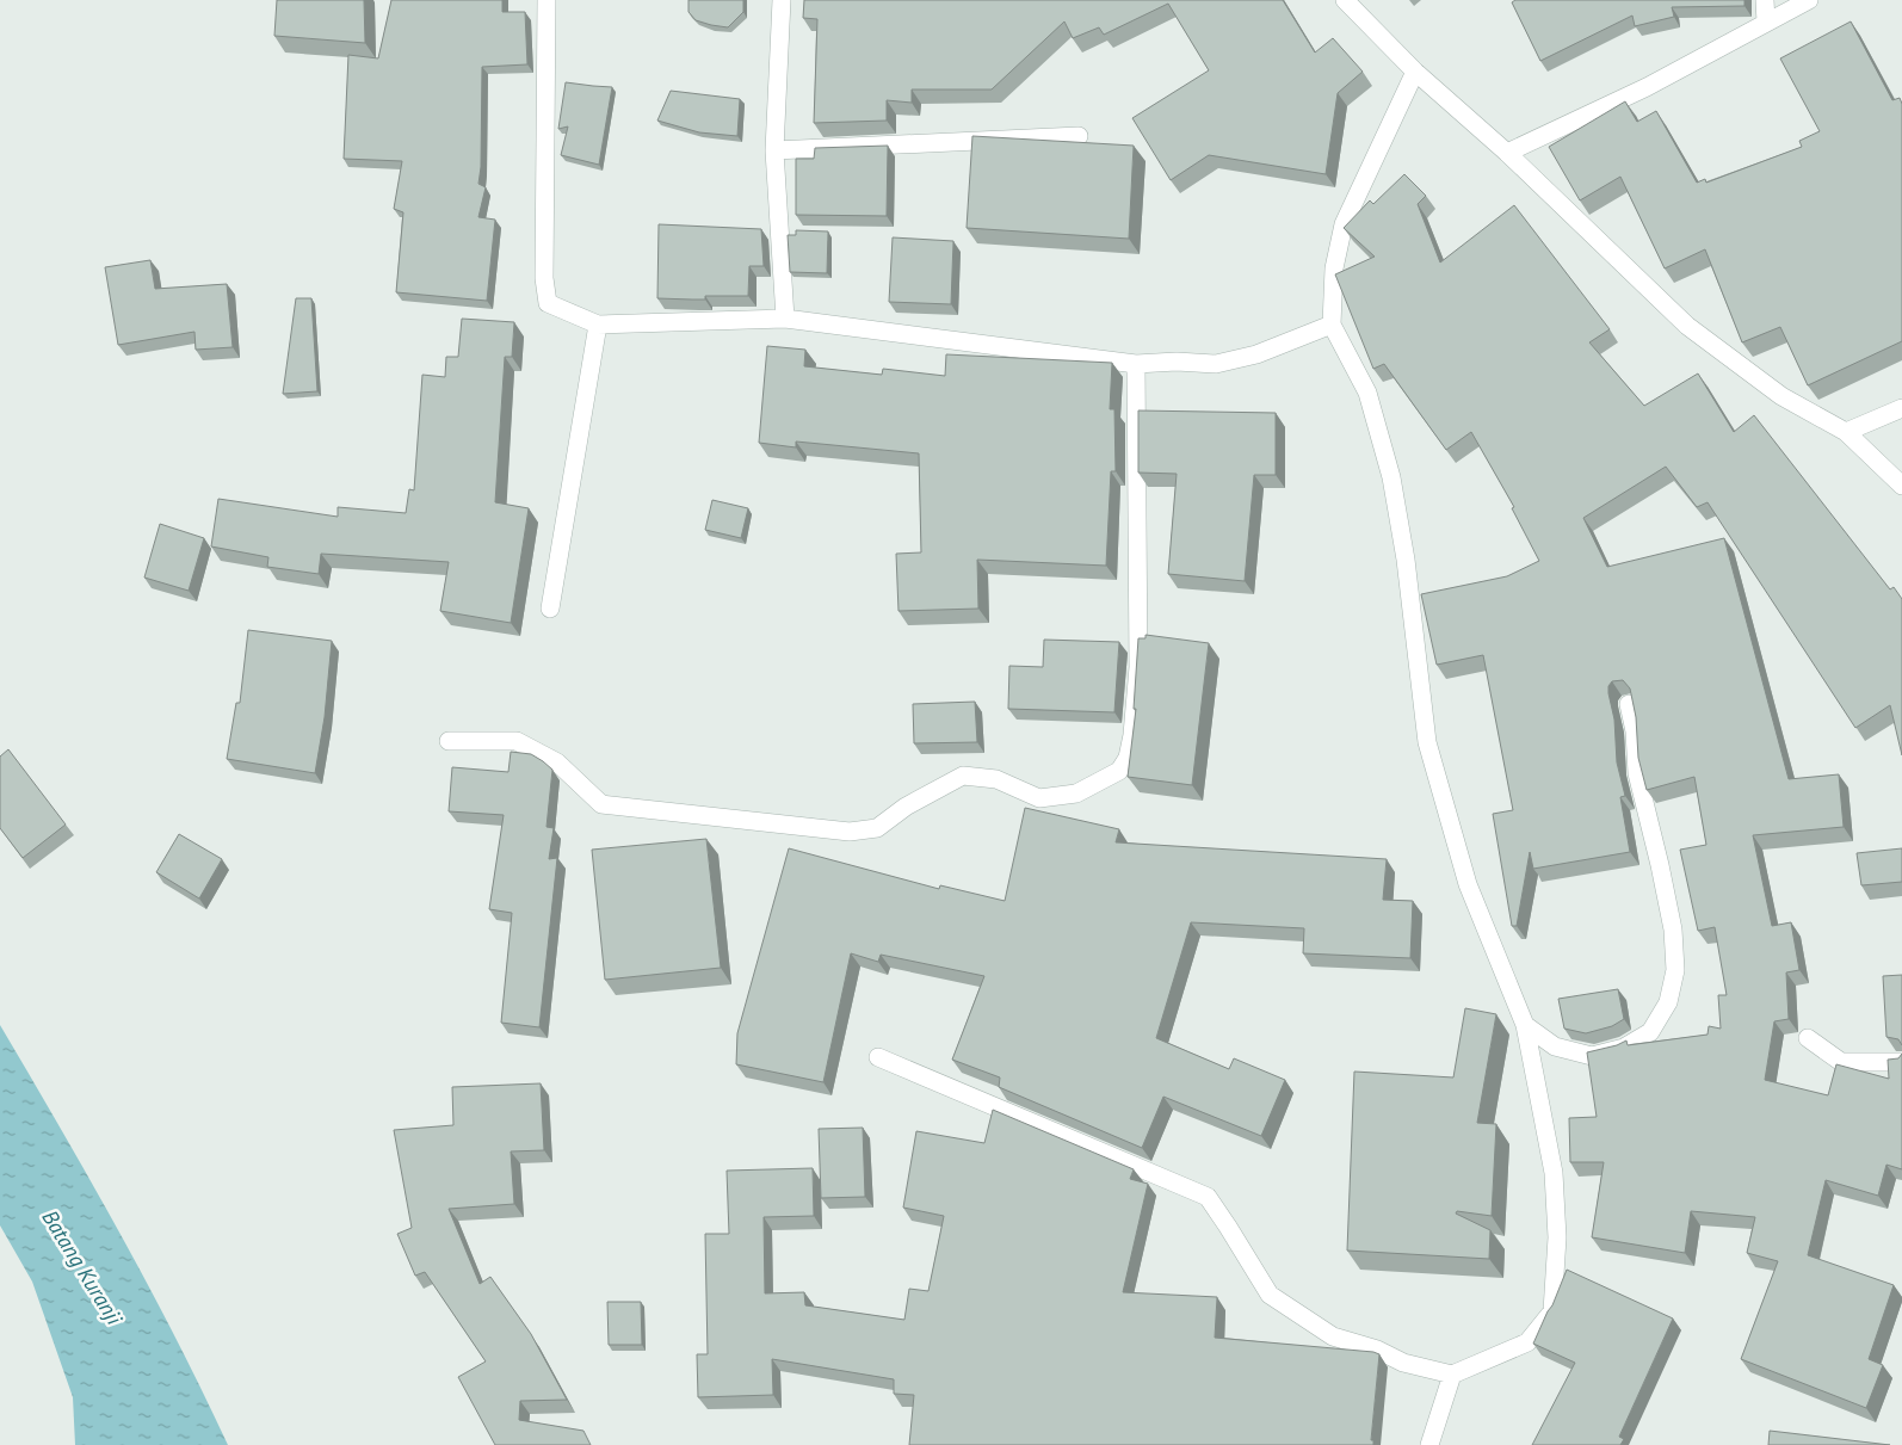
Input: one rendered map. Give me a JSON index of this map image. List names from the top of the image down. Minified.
{"water":["Batang Kuranji"]}
